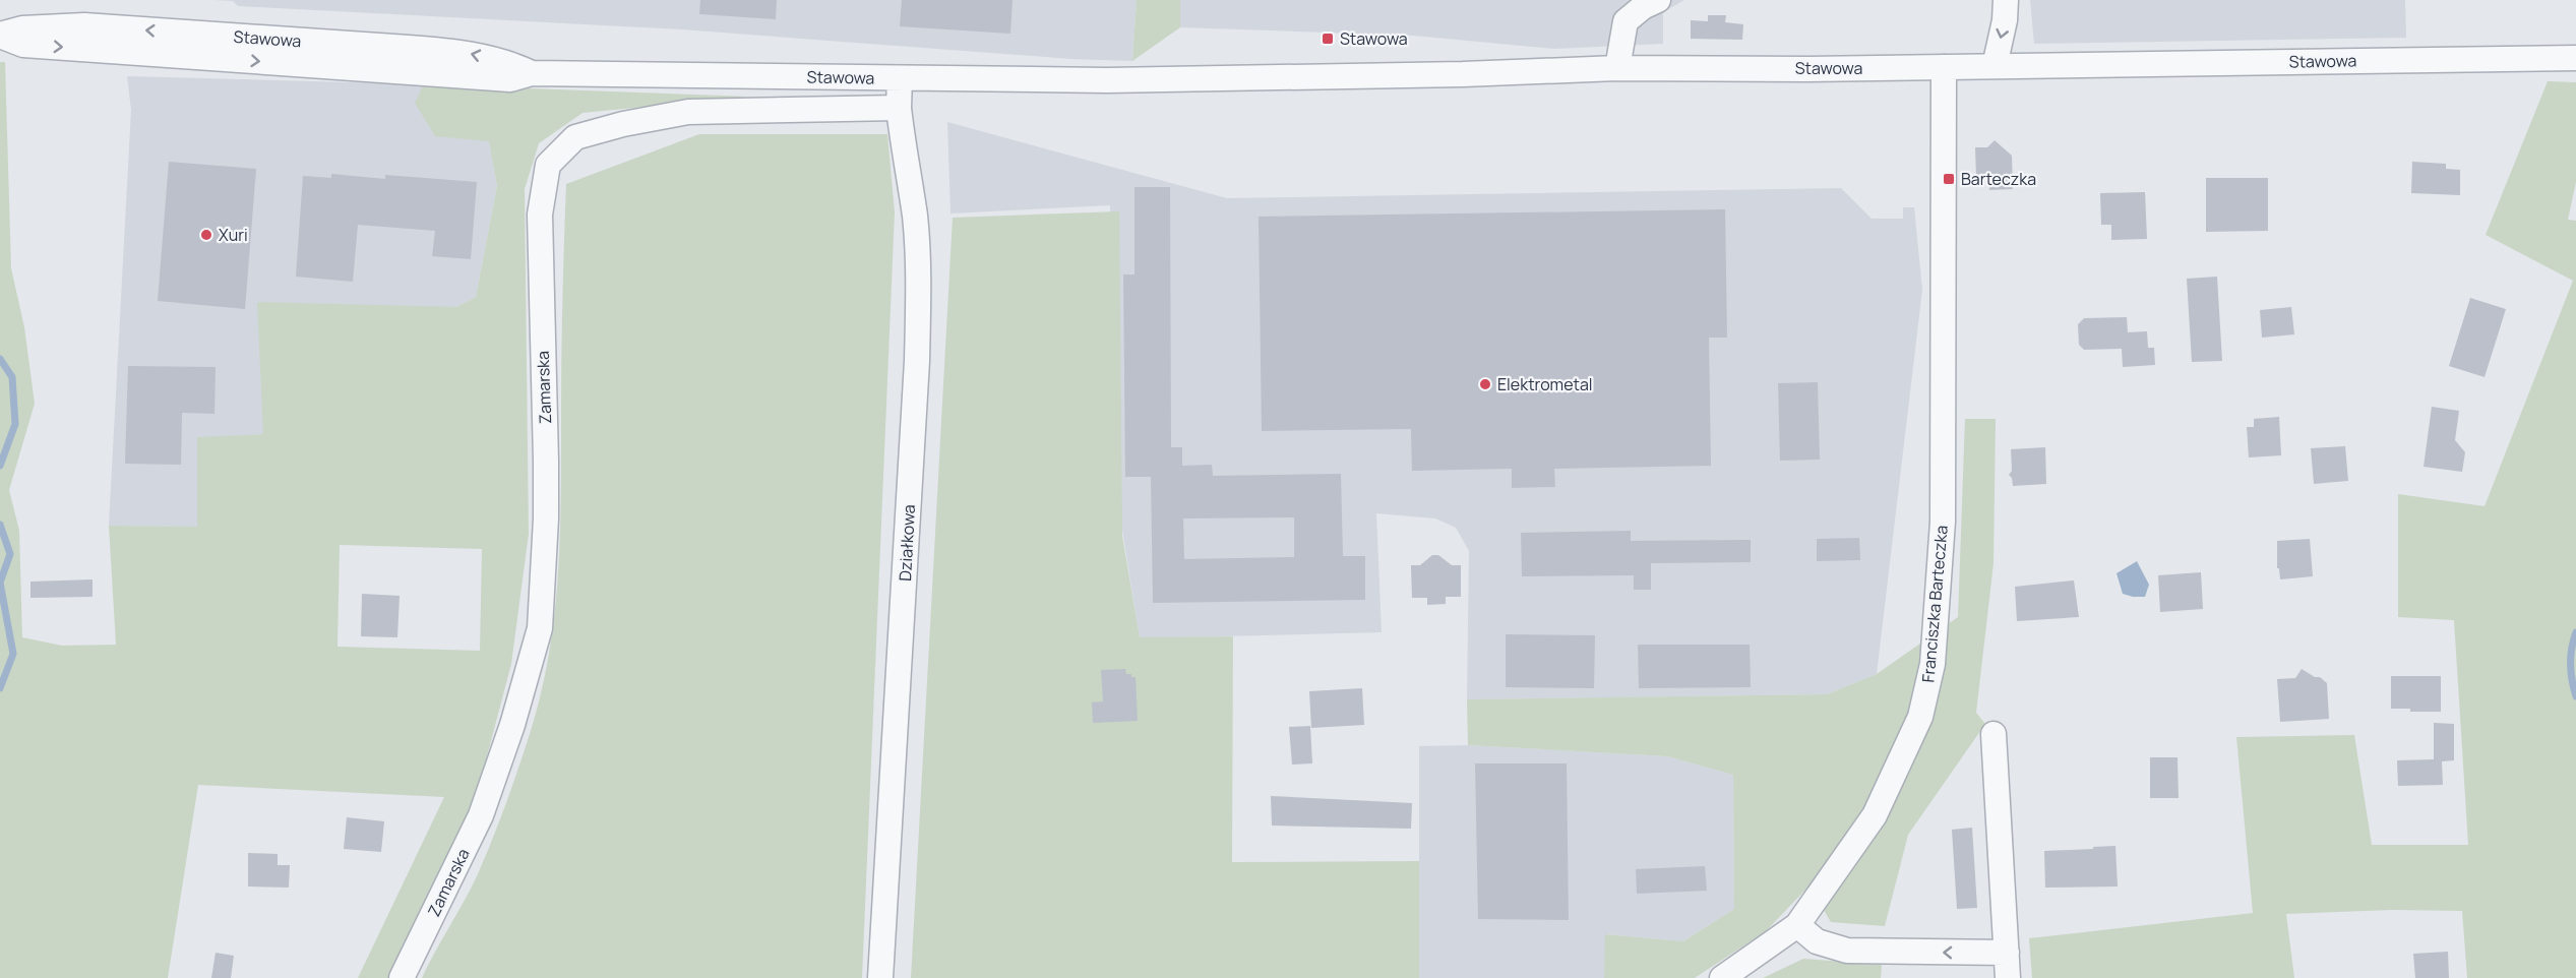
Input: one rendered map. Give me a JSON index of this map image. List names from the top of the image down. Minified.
{"streets":{"street":["Stawowa","Zamarska","Działkowa","Franciszka Barteczka"]},"crossings":[["Stawowa","Franciszka Barteczka"],["Zamarska","Działkowa"]],"places":{"transit":["Stawowa","Barteczka"],"other":["Xuri","Elektrometal"]}}
